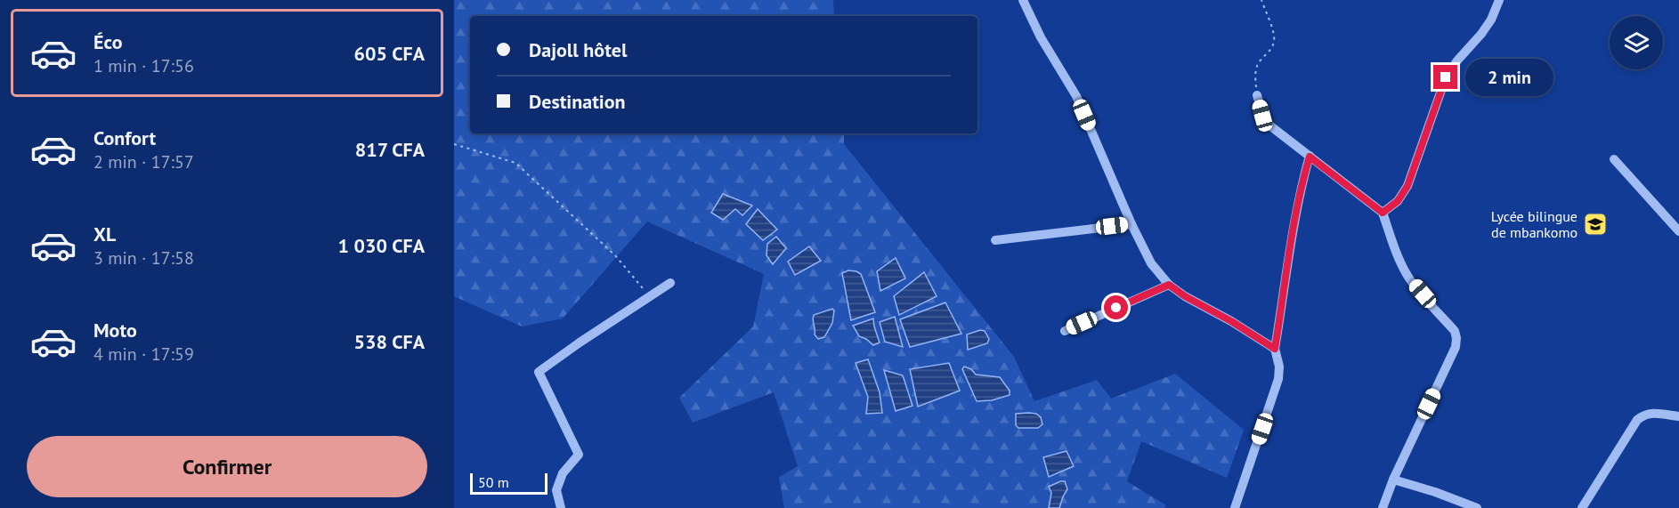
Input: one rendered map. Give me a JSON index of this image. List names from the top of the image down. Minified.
{"places":{"school or university":["Lycée bilingue de mbankomo"]},"scale_bar":"50 m","page":{"list":[{"name":"Éco","note":"1 min · 17:56","value":"605 CFA"},{"name":"Confort","note":"2 min · 17:57","value":"817 CFA"},{"name":"XL","note":"3 min · 17:58","value":"1 030 CFA"},{"name":"Moto","note":"4 min · 17:59","value":"538 CFA"}],"banner":["Dajoll hôtel","Destination"],"bubble":"2 min","buttons":"Confirmer","scale":"50 m"}}
